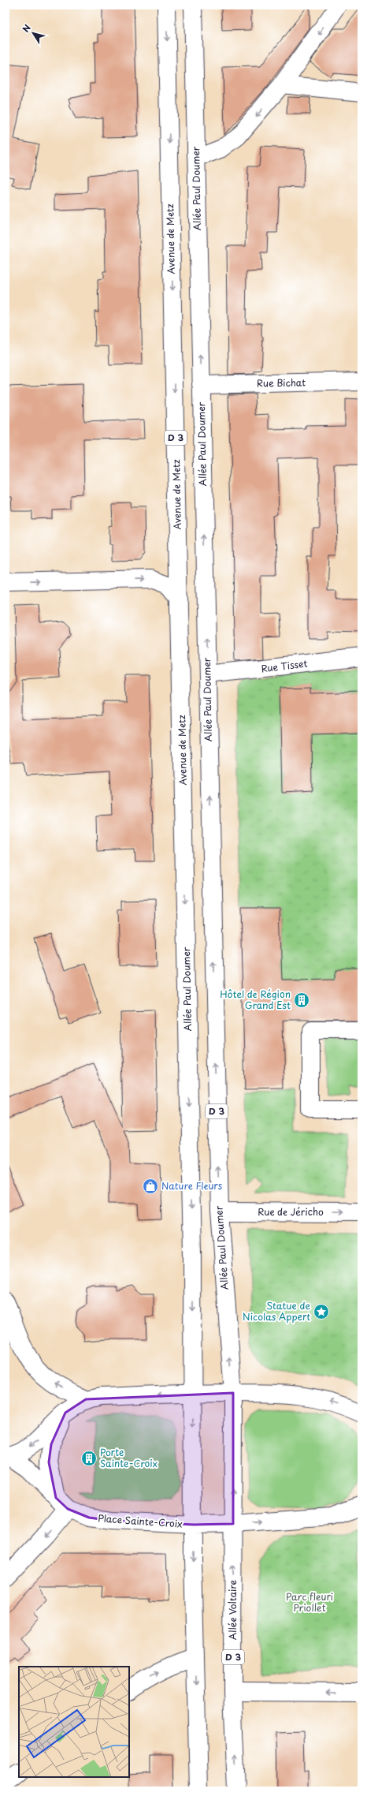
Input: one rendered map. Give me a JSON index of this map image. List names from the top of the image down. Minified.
{"streets":{"main road":["Allée Paul Doumer","Avenue de Metz","Rue Bichat","D 3","Rue Tisset","Rue de Jéricho","Place Sainte-Croix","Allée Voltaire"]},"crossings":[["Allée Paul Doumer","Avenue de Metz"],["Allée Paul Doumer","Rue Bichat"],["Allée Paul Doumer","D 3"],["Allée Paul Doumer","Rue Tisset"],["Allée Paul Doumer","Rue de Jéricho"],["Allée Paul Doumer","Place Sainte-Croix"],["D 3","Place Sainte-Croix"],["D 3","Allée Voltaire"],["Place Sainte-Croix","Allée Voltaire"]],"one_way":["Avenue de Metz","Rue de Jéricho"],"parks":["Parc fleuri Priollet"],"places":{"building":["Hôtel de Région Grand Est","Porte Sainte-Croix"],"shop":["Nature Fleurs"],"place":["Statue de Nicolas Appert"]},"north":"top left"}
